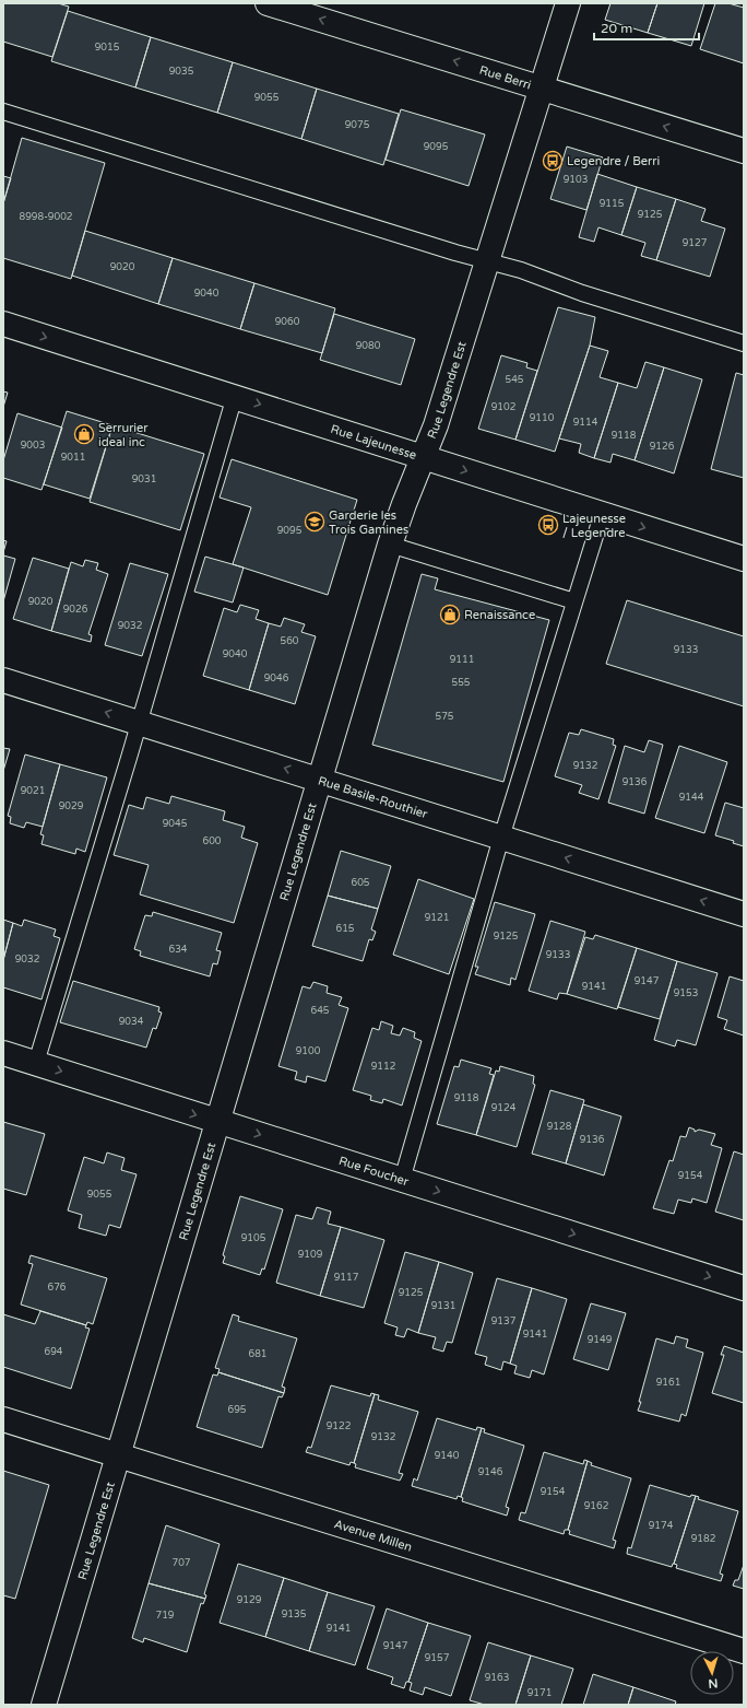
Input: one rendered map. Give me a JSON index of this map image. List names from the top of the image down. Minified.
{"streets":{"street":["Rue Berri","Rue Legendre Est","Rue Lajeunesse","Rue Basile-Routhier","Rue Foucher","Avenue Millen"]},"crossings":[["Rue Berri","Rue Legendre Est"],["Rue Legendre Est","Rue Lajeunesse"],["Rue Legendre Est","Rue Basile-Routhier"],["Rue Legendre Est","Rue Foucher"],["Rue Legendre Est","Avenue Millen"]],"one_way":["Rue Berri","Rue Lajeunesse","Rue Basile-Routhier","Rue Foucher"],"places":{"bus stop":["Legendre / Berri","Lajeunesse / Legendre"],"shop":["Serrurier ideal inc","Renaissance"],"school or university":["Garderie les Trois Gamines"]},"house_numbers":["9015","9035","9055","9075","9095","9103","9115","9125","8998-9002","9127","9020","9040","9060","9080","545","9102","9110","9114","9118","9003","9126","9011","9031","9095","9020","9026","9032","560","9133","9040","9111","9046","555","575","9132","9136","9021","9144","9029","9045","600","605","9121","615","9125","634","9133","9032","9147","9141","9153","645","9034","9100","9112","9118","9124","9128","9136","9154","9055","9105","9109","9117","676","9125","9131","9137","9141","9149","694","681","9161","695","9122","9132","9140","9146","9154","9162","9174","9182","707","9129","9135","719","9141","9147","9157","9163","9171"],"scale_bar":"20 m","north":"bottom"}
